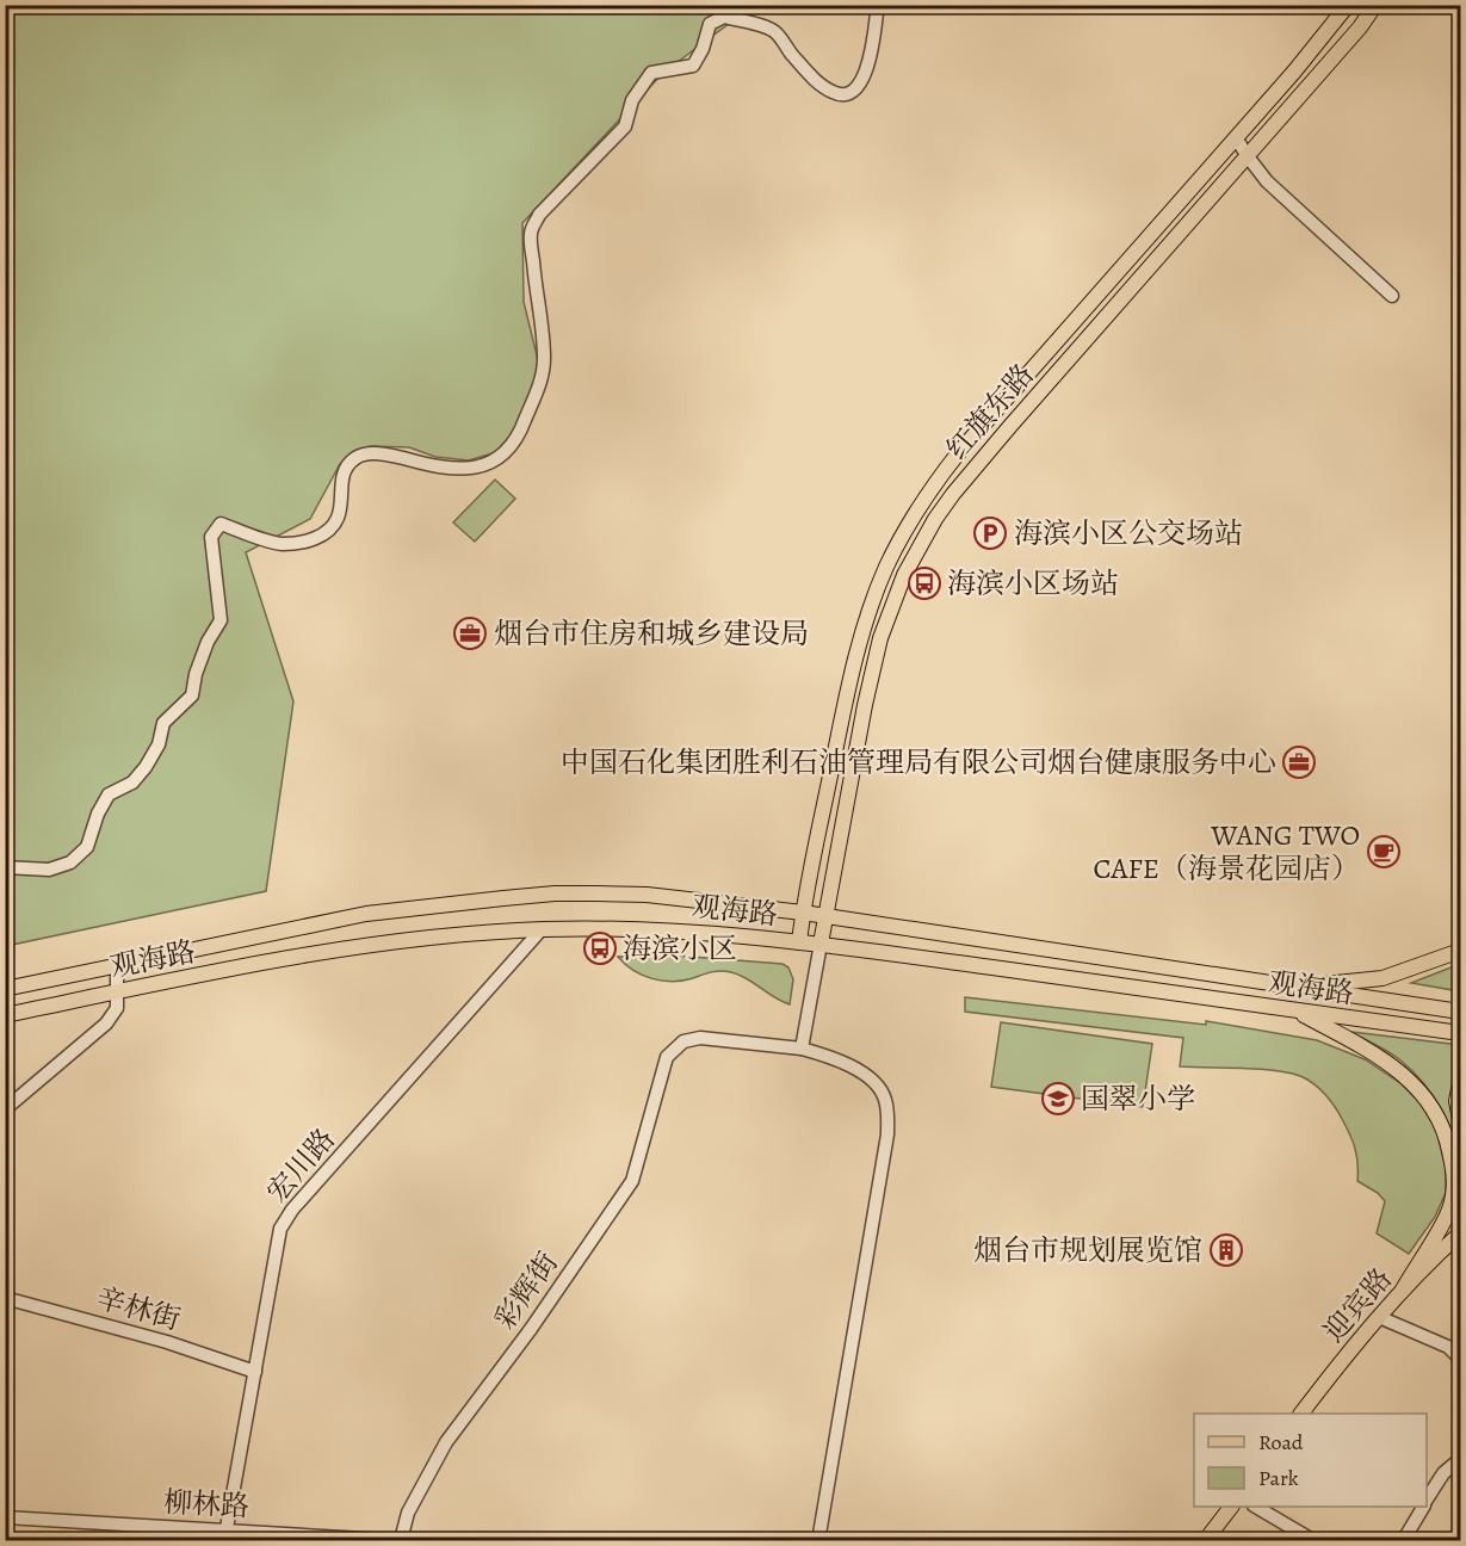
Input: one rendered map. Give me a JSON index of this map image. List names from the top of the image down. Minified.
{"streets":{"main road":["红旗东路","观海路","迎宾路"],"street":["宏川路","彩辉街","辛林街","柳林路"]},"crossings":[["红旗东路","观海路"],["观海路","宏川路"],["宏川路","辛林街"],["宏川路","柳林路"],["彩辉街","柳林路"]],"places":{"parking":["海滨小区公交场站"],"bus stop":["海滨小区场站","海滨小区"],"office":["烟台市住房和城乡建设局","中国石化集团胜利石油管理局有限公司烟台健康服务中心"],"cafe":["WANG TWO CAFE（海景花园店）"],"school or university":["国翠小学"],"building":["烟台市规划展览馆"]},"legend":["Road","Park"]}
